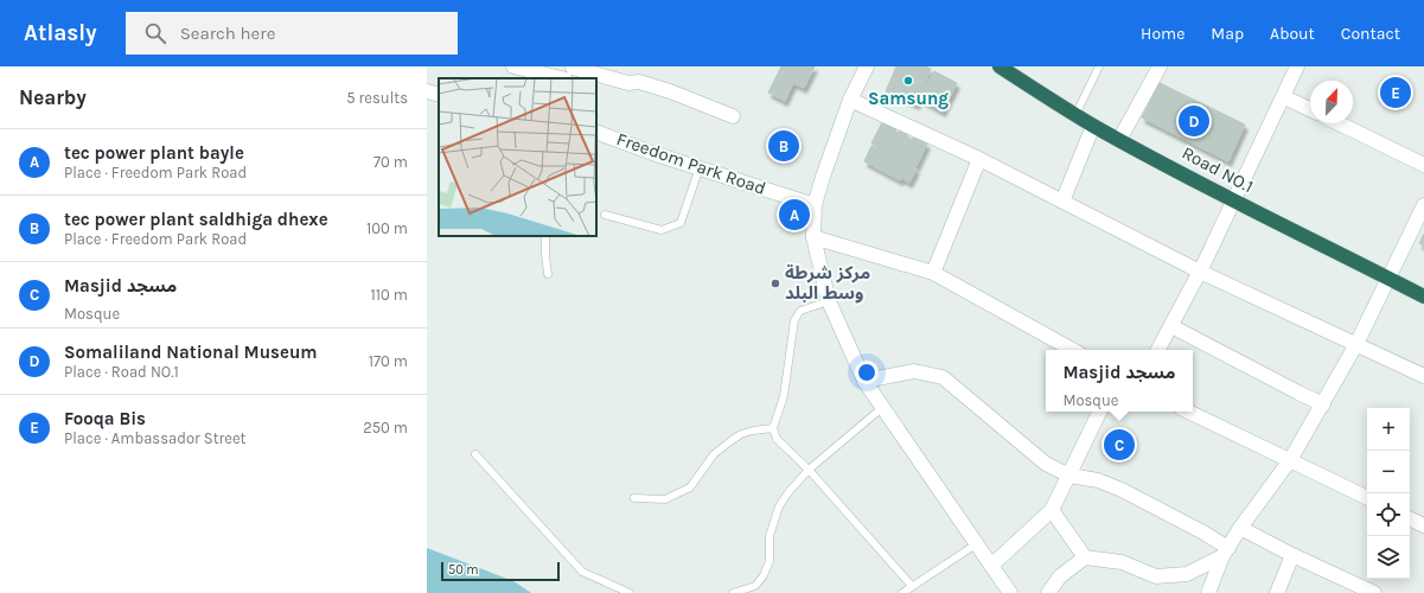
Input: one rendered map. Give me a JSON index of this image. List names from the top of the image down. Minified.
{"streets":{"highway":["Road NO.1"],"street":["Freedom Park Road"]},"places":["Samsung","مركز شرطة وسط البلد"],"scale_bar":"50 m","north":"top right","page":{"header":"Atlasly","search":"Search here","nav":["Home","Map","About","Contact"],"heading":["Nearby","5 results"],"pins":["E","D","B","A","C"],"list":[{"mark":"A","name":"tec power plant bayle","note":"Place · Freedom Park Road","value":"70 m"},{"mark":"B","name":"tec power plant saldhiga dhexe","note":"Place · Freedom Park Road","value":"100 m"},{"mark":"C","name":"Masjid مسجد","note":"Mosque","value":"110 m"},{"mark":"D","name":"Somaliland National Museum","note":"Place · Road NO.1","value":"170 m"},{"mark":"E","name":"Fooqa Bis","note":"Place · Ambassador Street","value":"250 m"}],"popup":["Masjid مسجد","Mosque"],"map_buttons":["+","−"],"scale":"50 m"}}
